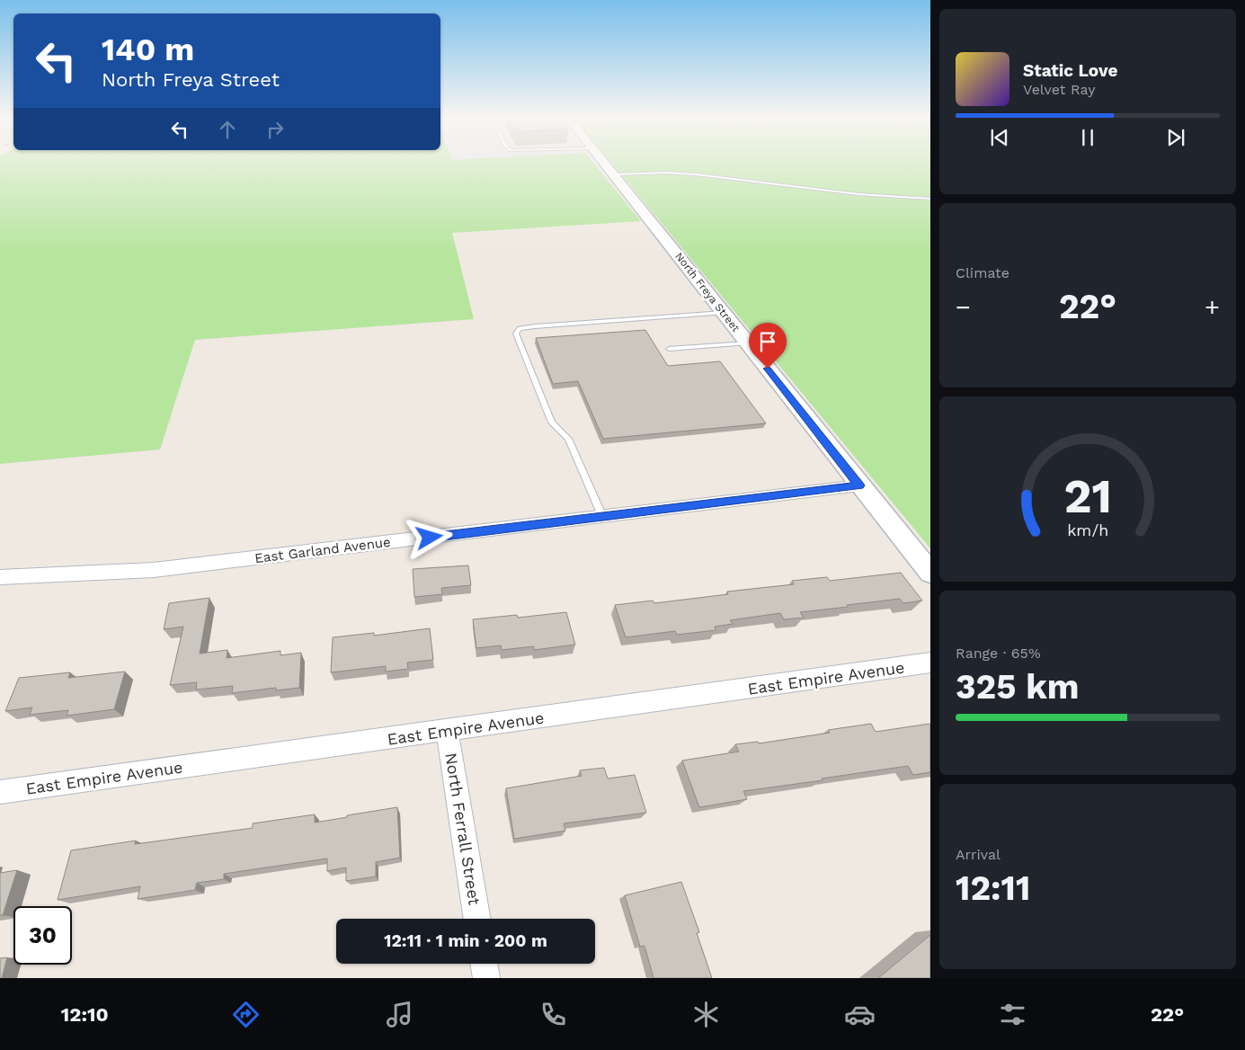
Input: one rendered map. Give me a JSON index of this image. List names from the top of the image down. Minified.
{"streets":{"street":["North Freya Street","East Garland Avenue","East Empire Avenue","North Ferrall Street"]},"crossings":[["North Freya Street","East Garland Avenue"],["East Empire Avenue","North Ferrall Street"]],"page":{"turn":["140 m","North Freya Street"],"song":["Static Love","Velvet Ray"],"tile":["Climate",["Range · 65%","325 km"],["Arrival","12:11"]],"heat":["−","22°","+"],"limit":"30","trip":"12:11 · 1 min · 200 m","tabs":["12:10","22°"],"gauge":["21","km/h"]}}
